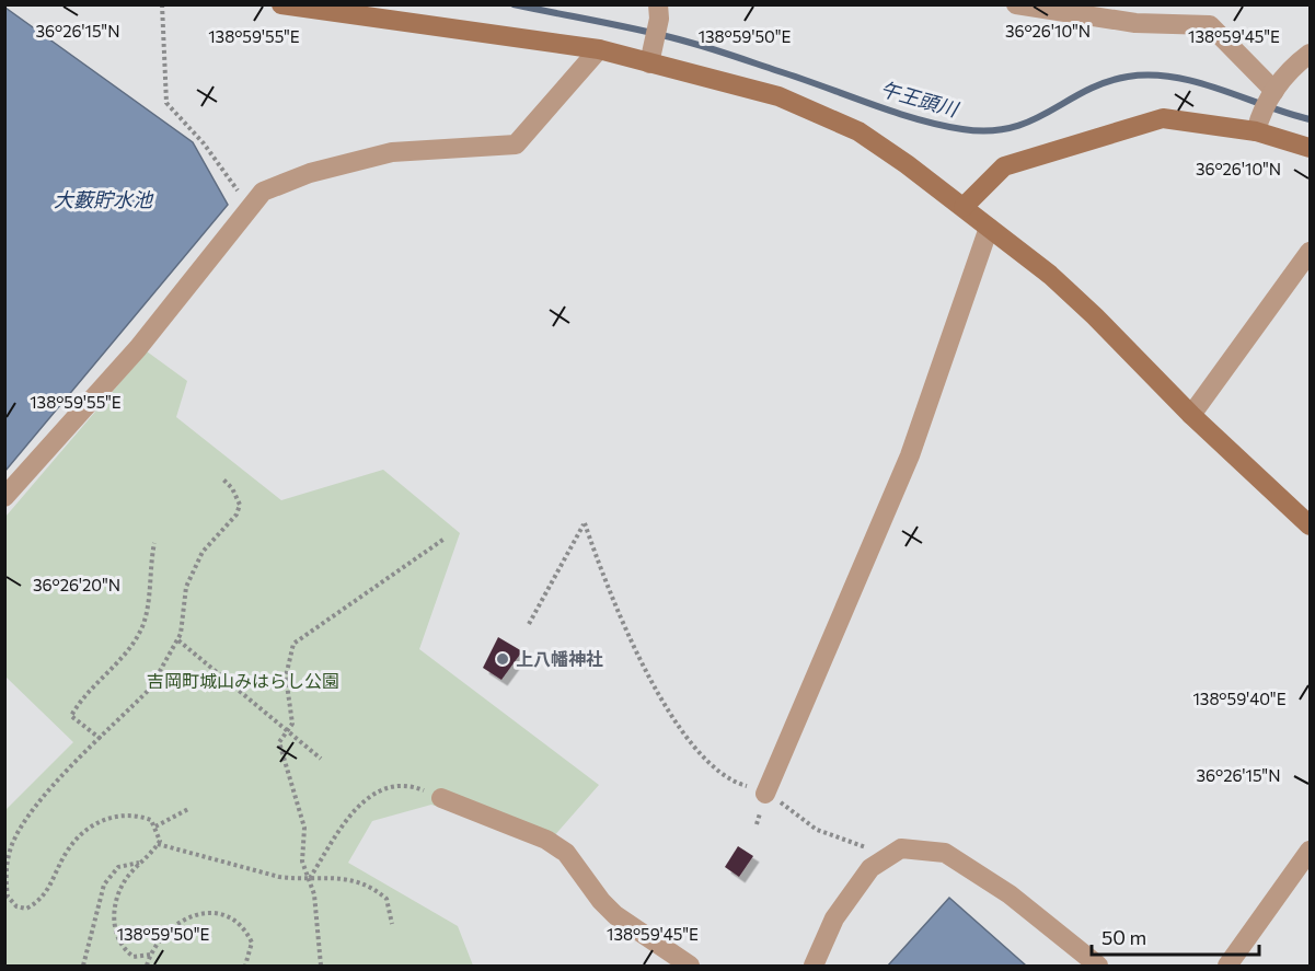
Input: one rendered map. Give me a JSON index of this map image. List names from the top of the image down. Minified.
{"water":["午王頭川","大藪貯水池"],"parks":["吉岡町城山みはらし公園"],"places":["上八幡神社"],"scale_bar":"50 m","coordinates":["36°26'15\"N","36°26'10\"N","138°59'55\"E","138°59'50\"E","138°59'45\"E","36°26'20\"N","138°59'40\"E"]}
